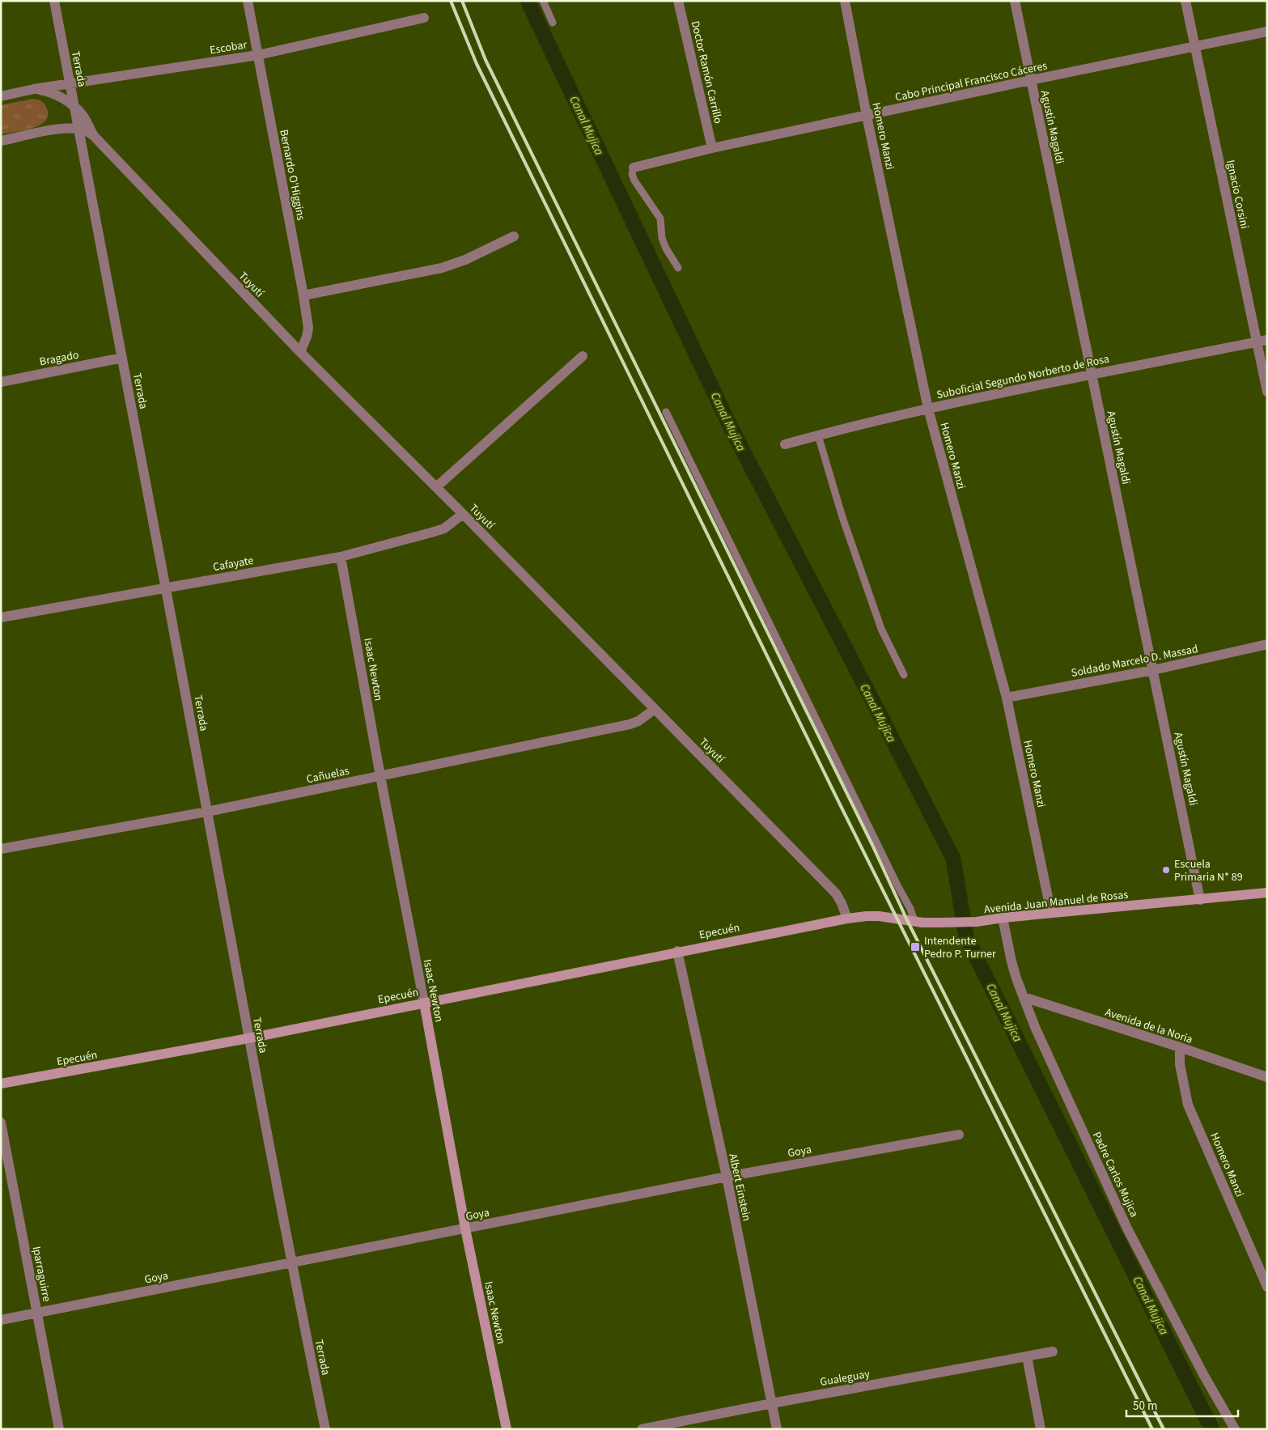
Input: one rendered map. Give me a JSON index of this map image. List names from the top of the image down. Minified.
{"streets":{"street":["Escobar","Terrada","Doctor Ramón Carrillo","Cabo Principal Francisco Cáceres","Agustín Magaldi","Homero Manzi","Bernardo O'Higgins","Ignacio Corsini","Tuyutí","Bragado","Suboficial Segundo Norberto de Rosa","Cafayate","Soldado Marcelo D. Massad","Isaac Newton","Cañuelas","Avenida Juan Manuel de Rosas","Epecuén","Avenida de la Noria","Goya","Padre Carlos Mujica","Albert Einstein","Iparraguirre","Gualeguay"]},"crossings":[["Escobar","Terrada"],["Escobar","Bernardo O'Higgins"],["Escobar","Tuyutí"],["Terrada","Bragado"],["Terrada","Cafayate"],["Terrada","Cañuelas"],["Terrada","Epecuén"],["Terrada","Goya"],["Doctor Ramón Carrillo","Cabo Principal Francisco Cáceres"],["Cabo Principal Francisco Cáceres","Agustín Magaldi"],["Cabo Principal Francisco Cáceres","Homero Manzi"],["Cabo Principal Francisco Cáceres","Ignacio Corsini"],["Agustín Magaldi","Suboficial Segundo Norberto de Rosa"],["Agustín Magaldi","Soldado Marcelo D. Massad"],["Agustín Magaldi","Avenida Juan Manuel de Rosas"],["Homero Manzi","Suboficial Segundo Norberto de Rosa"],["Homero Manzi","Soldado Marcelo D. Massad"],["Homero Manzi","Avenida Juan Manuel de Rosas"],["Homero Manzi","Avenida de la Noria"],["Bernardo O'Higgins","Tuyutí"],["Ignacio Corsini","Suboficial Segundo Norberto de Rosa"],["Tuyutí","Cafayate"],["Tuyutí","Cañuelas"],["Tuyutí","Avenida Juan Manuel de Rosas"],["Tuyutí","Epecuén"],["Cafayate","Isaac Newton"],["Isaac Newton","Cañuelas"],["Isaac Newton","Epecuén"],["Isaac Newton","Goya"],["Avenida Juan Manuel de Rosas","Epecuén"],["Avenida Juan Manuel de Rosas","Padre Carlos Mujica"],["Epecuén","Albert Einstein"],["Avenida de la Noria","Padre Carlos Mujica"],["Goya","Albert Einstein"],["Goya","Iparraguirre"],["Albert Einstein","Gualeguay"]],"water":["Canal Mujica"],"places":{"other":["Escuela Primaria N* 89"],"transit":["Intendente Pedro P. Turner"]},"scale_bar":"50 m"}
